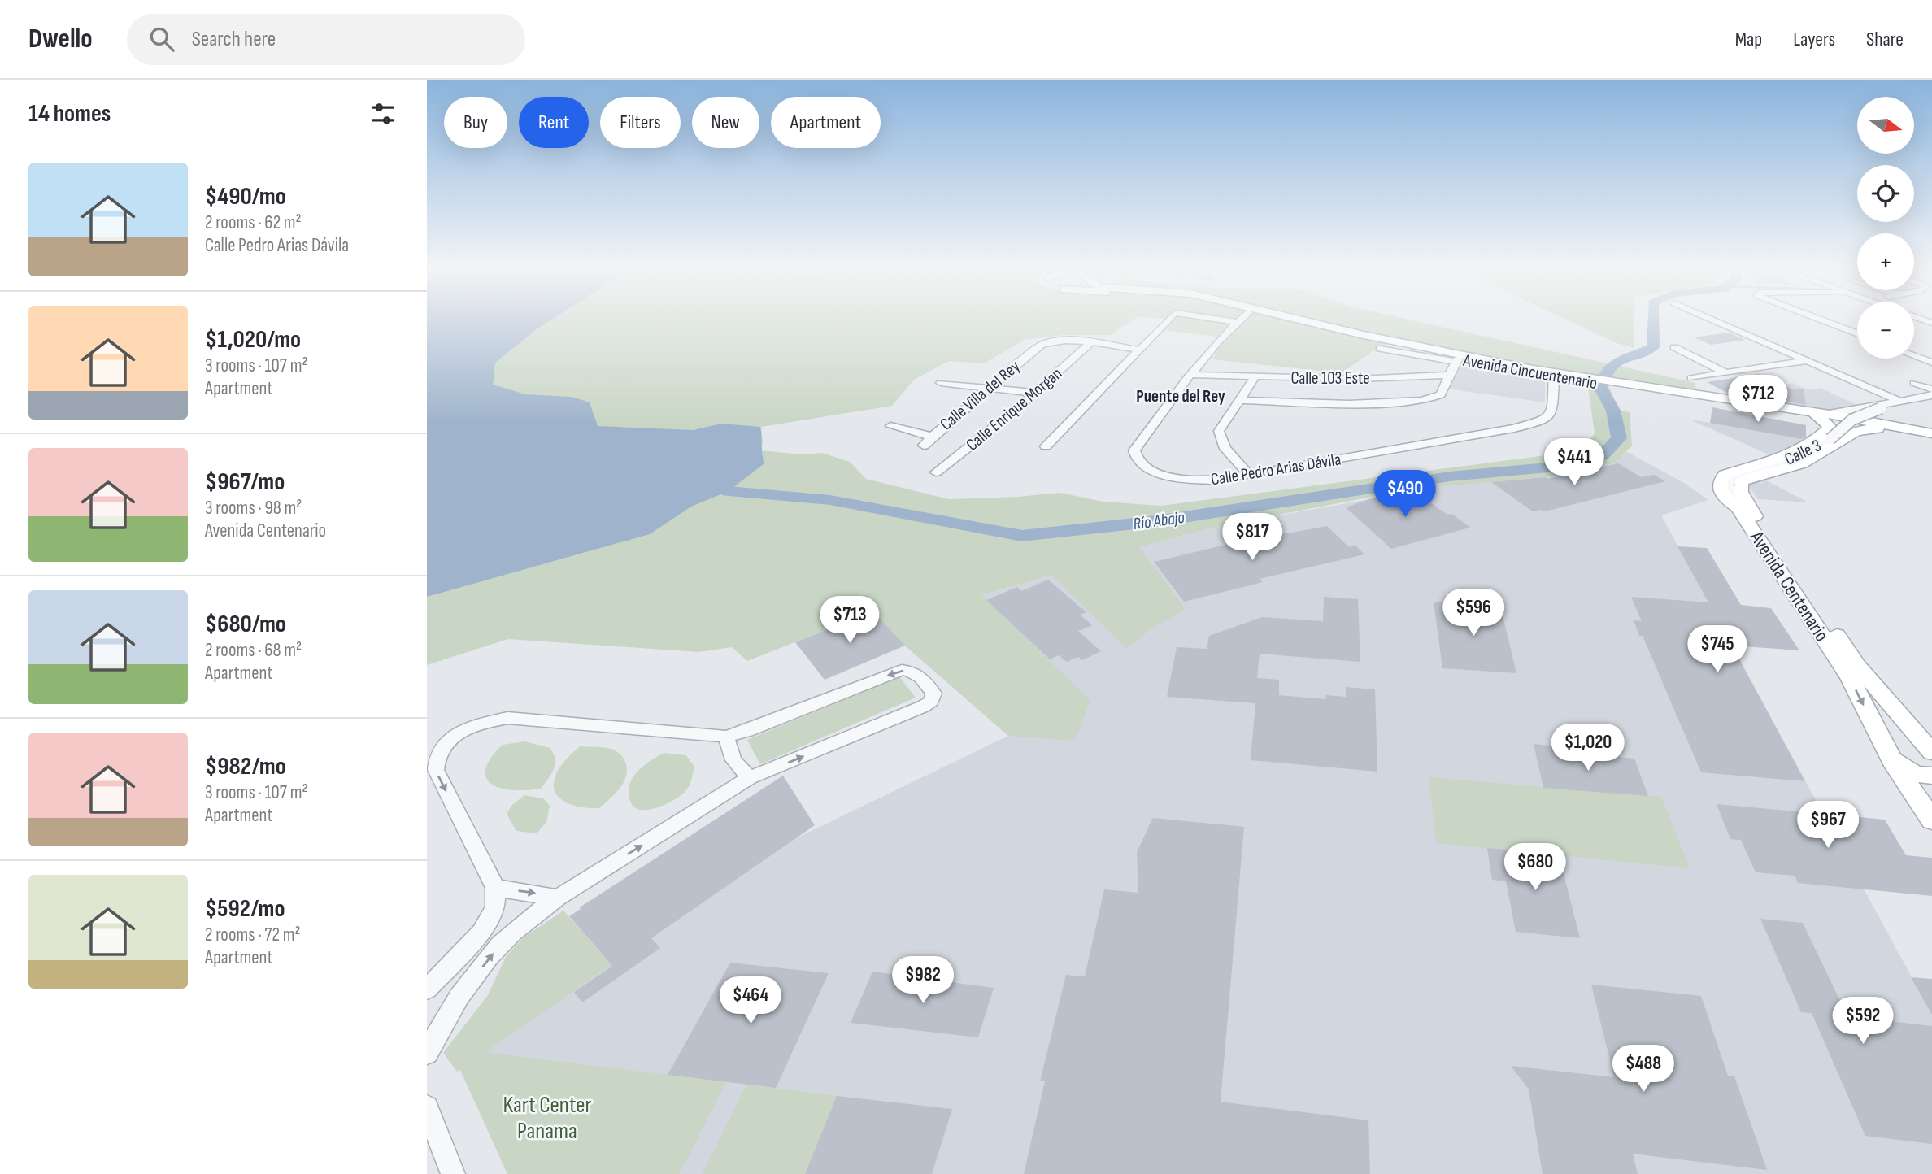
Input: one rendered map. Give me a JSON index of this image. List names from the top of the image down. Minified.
{"streets":{"main road":["Avenida Cincuentenario","Avenida Centenario"],"street":["Calle 103 Este","Calle Villa del Rey","Calle Enrique Morgan","Calle 3","Calle Pedro Arias Dávila"]},"crossings":[["Avenida Cincuentenario","Calle 3"],["Avenida Cincuentenario","Calle Pedro Arias Dávila"],["Avenida Cincuentenario","Avenida Centenario"],["Calle 103 Este","Calle Pedro Arias Dávila"],["Calle Villa del Rey","Calle Enrique Morgan"],["Calle 3","Avenida Centenario"]],"districts":["Puente del Rey"],"water":["Río Abajo"],"parks":["Kart Center Panama"],"north":"right","page":{"header":"Dwello","search":"Search here","nav":["Map","Layers","Share"],"heading":"14 homes","map_buttons":["+","−"],"chip":["Buy","Rent","Filters","New","Apartment"],"list":[{"name":"$490/mo","note":"2 rooms · 62 m² · Calle Pedro Arias Dávila"},{"name":"$1,020/mo","note":"3 rooms · 107 m² · Apartment"},{"name":"$967/mo","note":"3 rooms · 98 m² · Avenida Centenario"},{"name":"$680/mo","note":"2 rooms · 68 m² · Apartment"},{"name":"$982/mo","note":"3 rooms · 107 m² · Apartment"},{"name":"$592/mo","note":"2 rooms · 72 m² · Apartment"}],"price":["$712","$441","$490","$817","$596","$713","$745","$1,020","$967","$680","$982","$464","$592","$488"]}}
